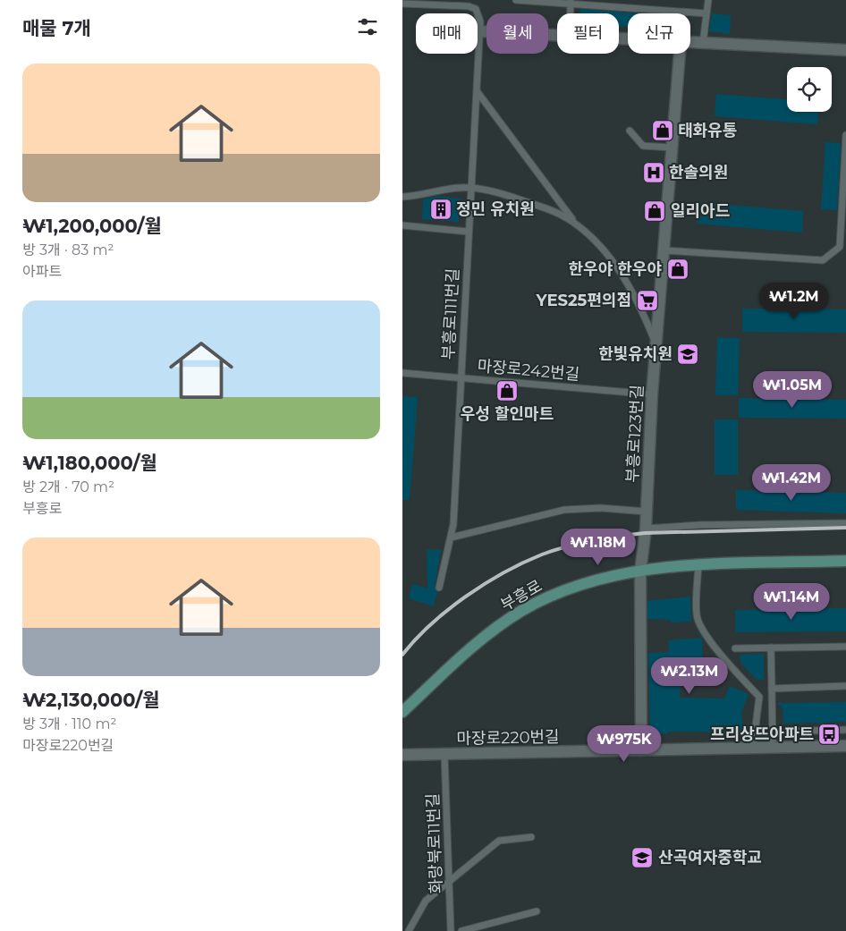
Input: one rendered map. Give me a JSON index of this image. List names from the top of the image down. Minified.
{"streets":{"main road":["부흥로"],"street":["부흥로123번길","마장로220번길"],"lane":["부흥로111번길","마장로242번길","화랑북로11번길"]},"crossings":[["부흥로111번길","마장로242번길"],["마장로242번길","부흥로123번길"],["부흥로123번길","부흥로"],["마장로220번길","화랑북로11번길"]],"places":{"shop":["태화유통","일리아드","한우야 한우야","우성 할인마트"],"hospital":["한솔의원"],"building":["정민 유치원"],"supermarket":["YES25편의점"],"school or university":["한빛유치원","산곡여자중학교"],"bus stop":["프리상뜨아파트"]},"page":{"heading":"매물 7개","chip":["매매","월세","필터","신규"],"list":[{"name":"₩1,200,000/월","note":"방 3개 · 83 m² · 아파트"},{"name":"₩1,180,000/월","note":"방 2개 · 70 m² · 부흥로"},{"name":"₩2,130,000/월","note":"방 3개 · 110 m² · 마장로220번길"}],"price":["₩1.2M","₩1.05M","₩1.42M","₩1.18M","₩1.14M","₩2.13M","₩975K"]}}
